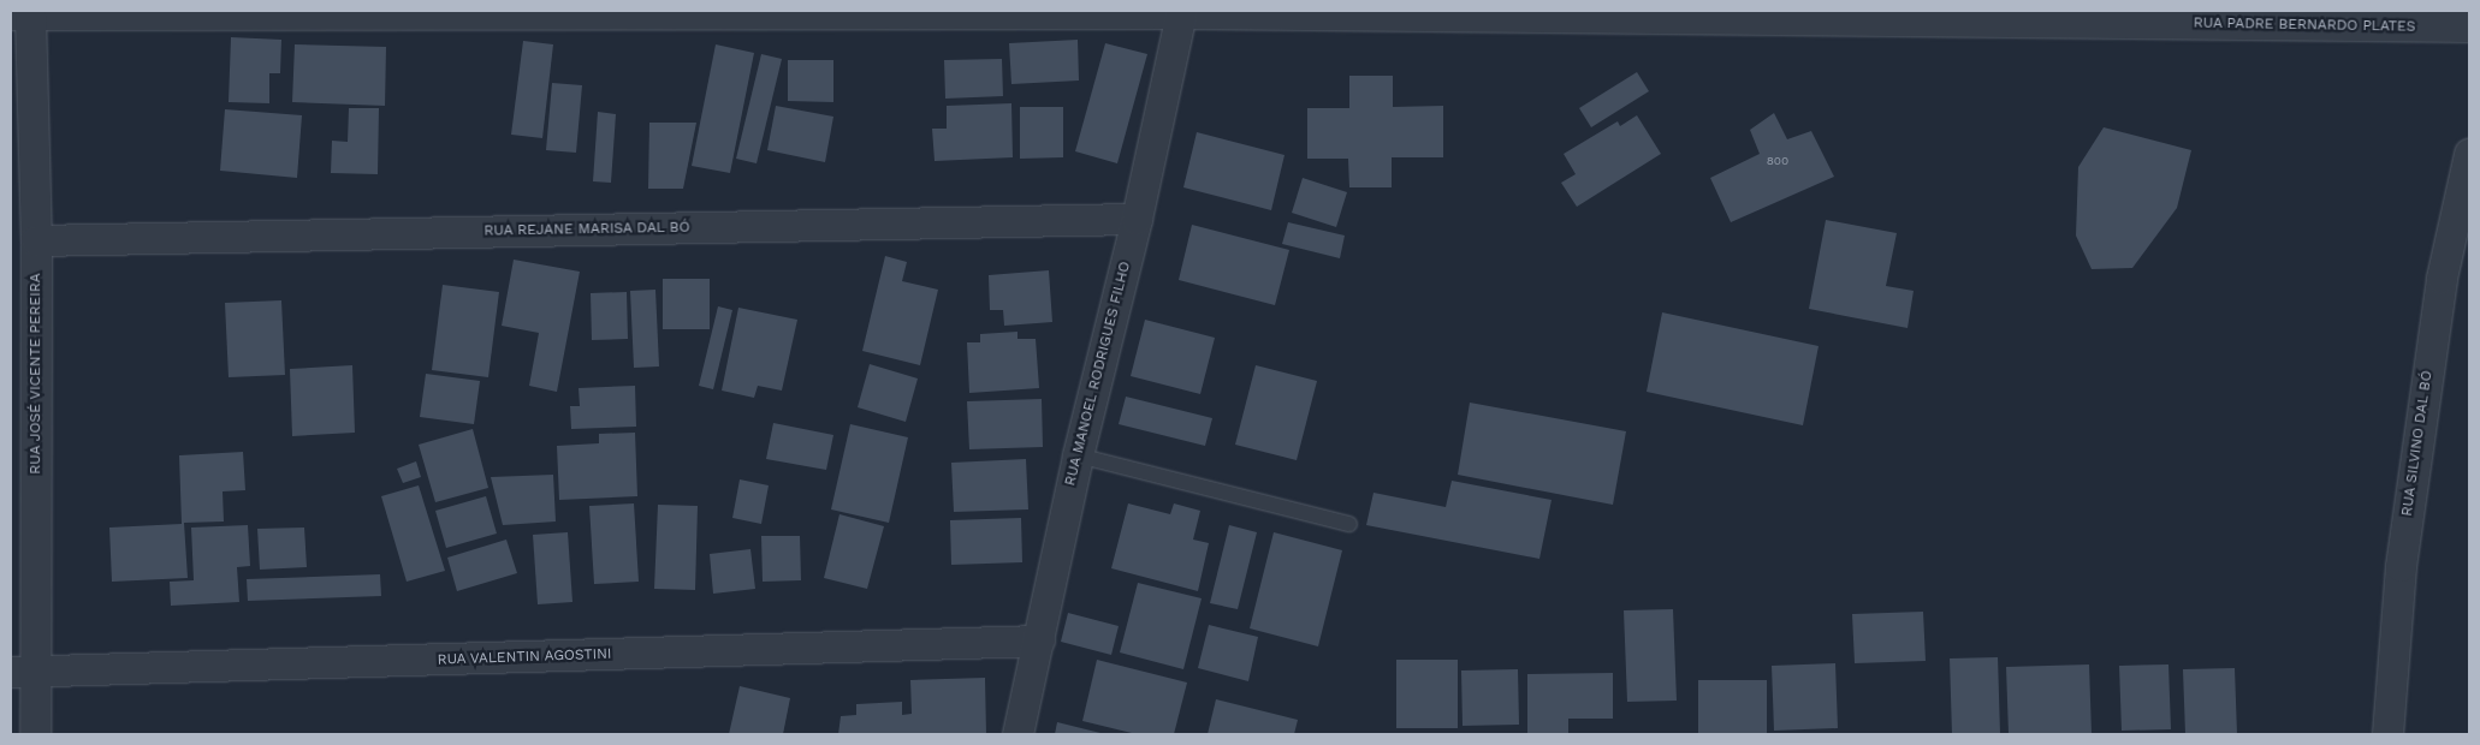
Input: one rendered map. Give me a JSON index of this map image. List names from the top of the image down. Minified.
{"streets":{"street":["RUA PADRE BERNARDO PLATES","RUA REJANE MARISA DAL BÓ","RUA JOSÉ VICENTE PEREIRA","RUA MANOEL RODRIGUES FILHO","RUA SILVINO DAL BÓ","RUA VALENTIN AGOSTINI"]},"crossings":[["RUA PADRE BERNARDO PLATES","RUA JOSÉ VICENTE PEREIRA"],["RUA PADRE BERNARDO PLATES","RUA MANOEL RODRIGUES FILHO"],["RUA REJANE MARISA DAL BÓ","RUA JOSÉ VICENTE PEREIRA"],["RUA REJANE MARISA DAL BÓ","RUA MANOEL RODRIGUES FILHO"],["RUA JOSÉ VICENTE PEREIRA","RUA VALENTIN AGOSTINI"],["RUA MANOEL RODRIGUES FILHO","RUA VALENTIN AGOSTINI"]],"house_numbers":["800"]}
